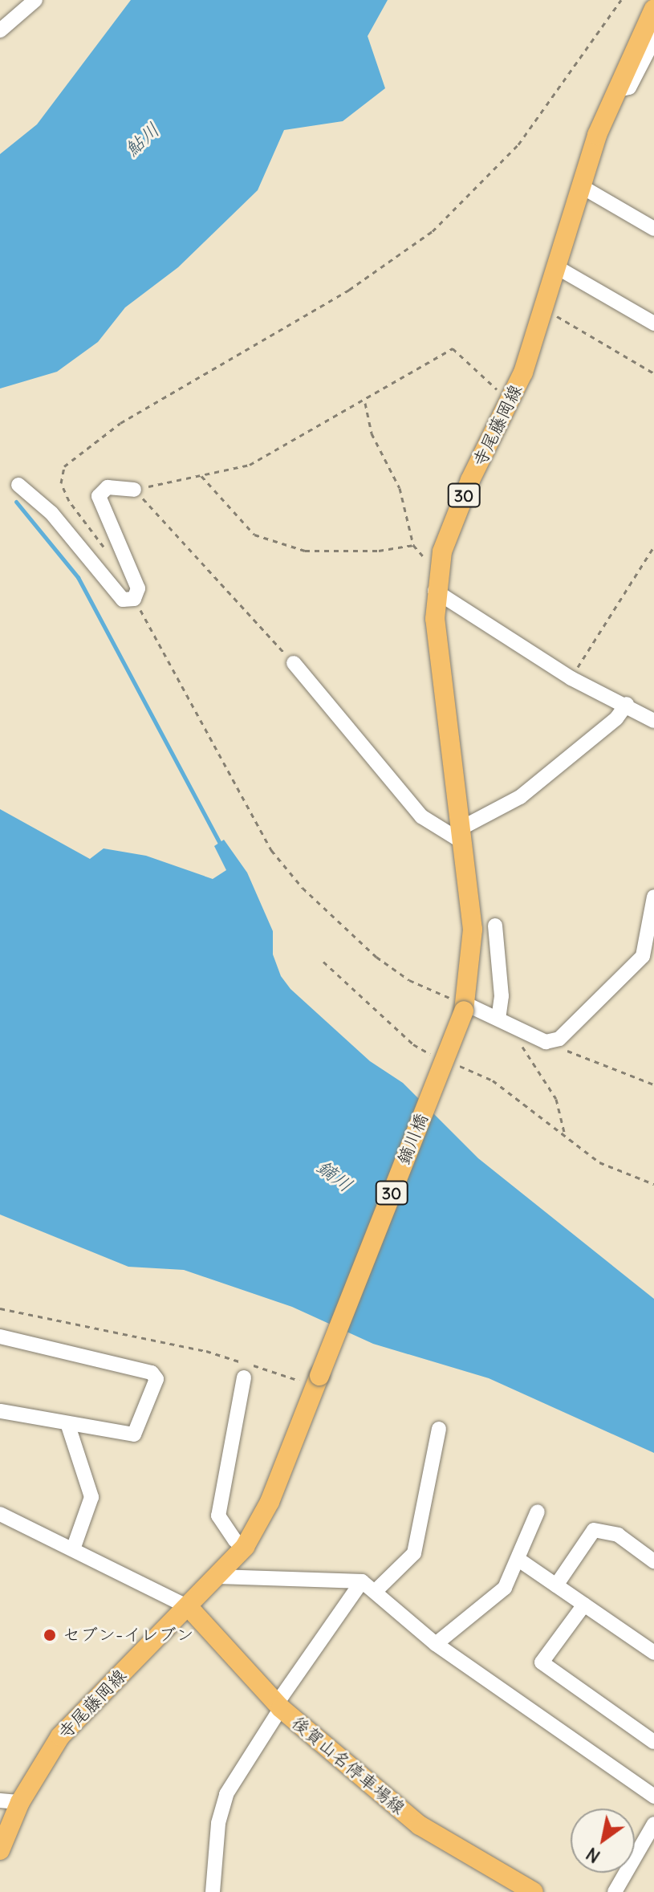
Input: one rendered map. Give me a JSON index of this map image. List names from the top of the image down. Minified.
{"streets":{"main road":["寺尾藤岡線","30","鏑川橋","後賀山名停車場線"]},"crossings":[["寺尾藤岡線","鏑川橋"],["寺尾藤岡線","後賀山名停車場線"]],"water":["鮎川","鏑川"],"places":["セブン-イレブン"],"north":"bottom left"}
